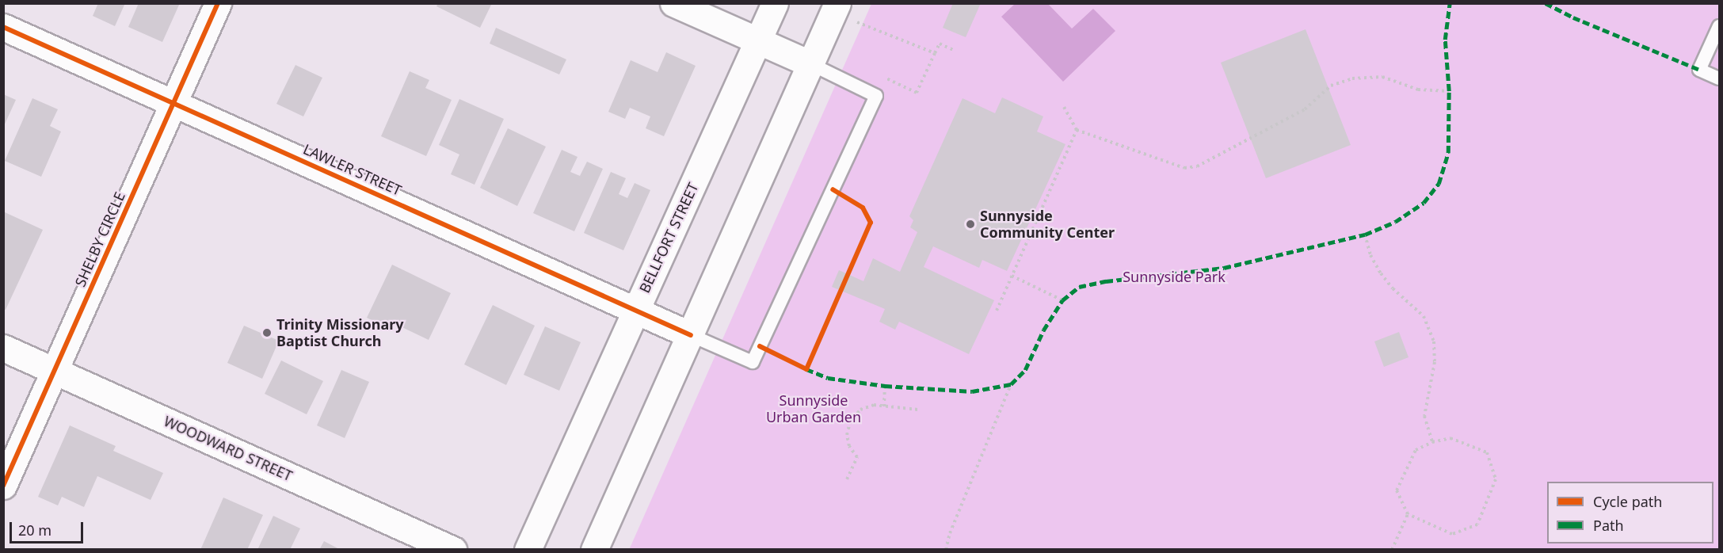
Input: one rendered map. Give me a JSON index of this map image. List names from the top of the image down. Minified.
{"streets":{"street":["LAWLER STREET","BELLFORT STREET","SHELBY CIRCLE","WOODWARD STREET"]},"crossings":[["LAWLER STREET","BELLFORT STREET"],["LAWLER STREET","SHELBY CIRCLE"],["SHELBY CIRCLE","WOODWARD STREET"]],"parks":["Sunnyside Park","Sunnyside Urban Garden"],"places":["Sunnyside Community Center","Trinity Missionary Baptist Church"],"legend":["Cycle path","Path"],"scale_bar":"20 m"}
